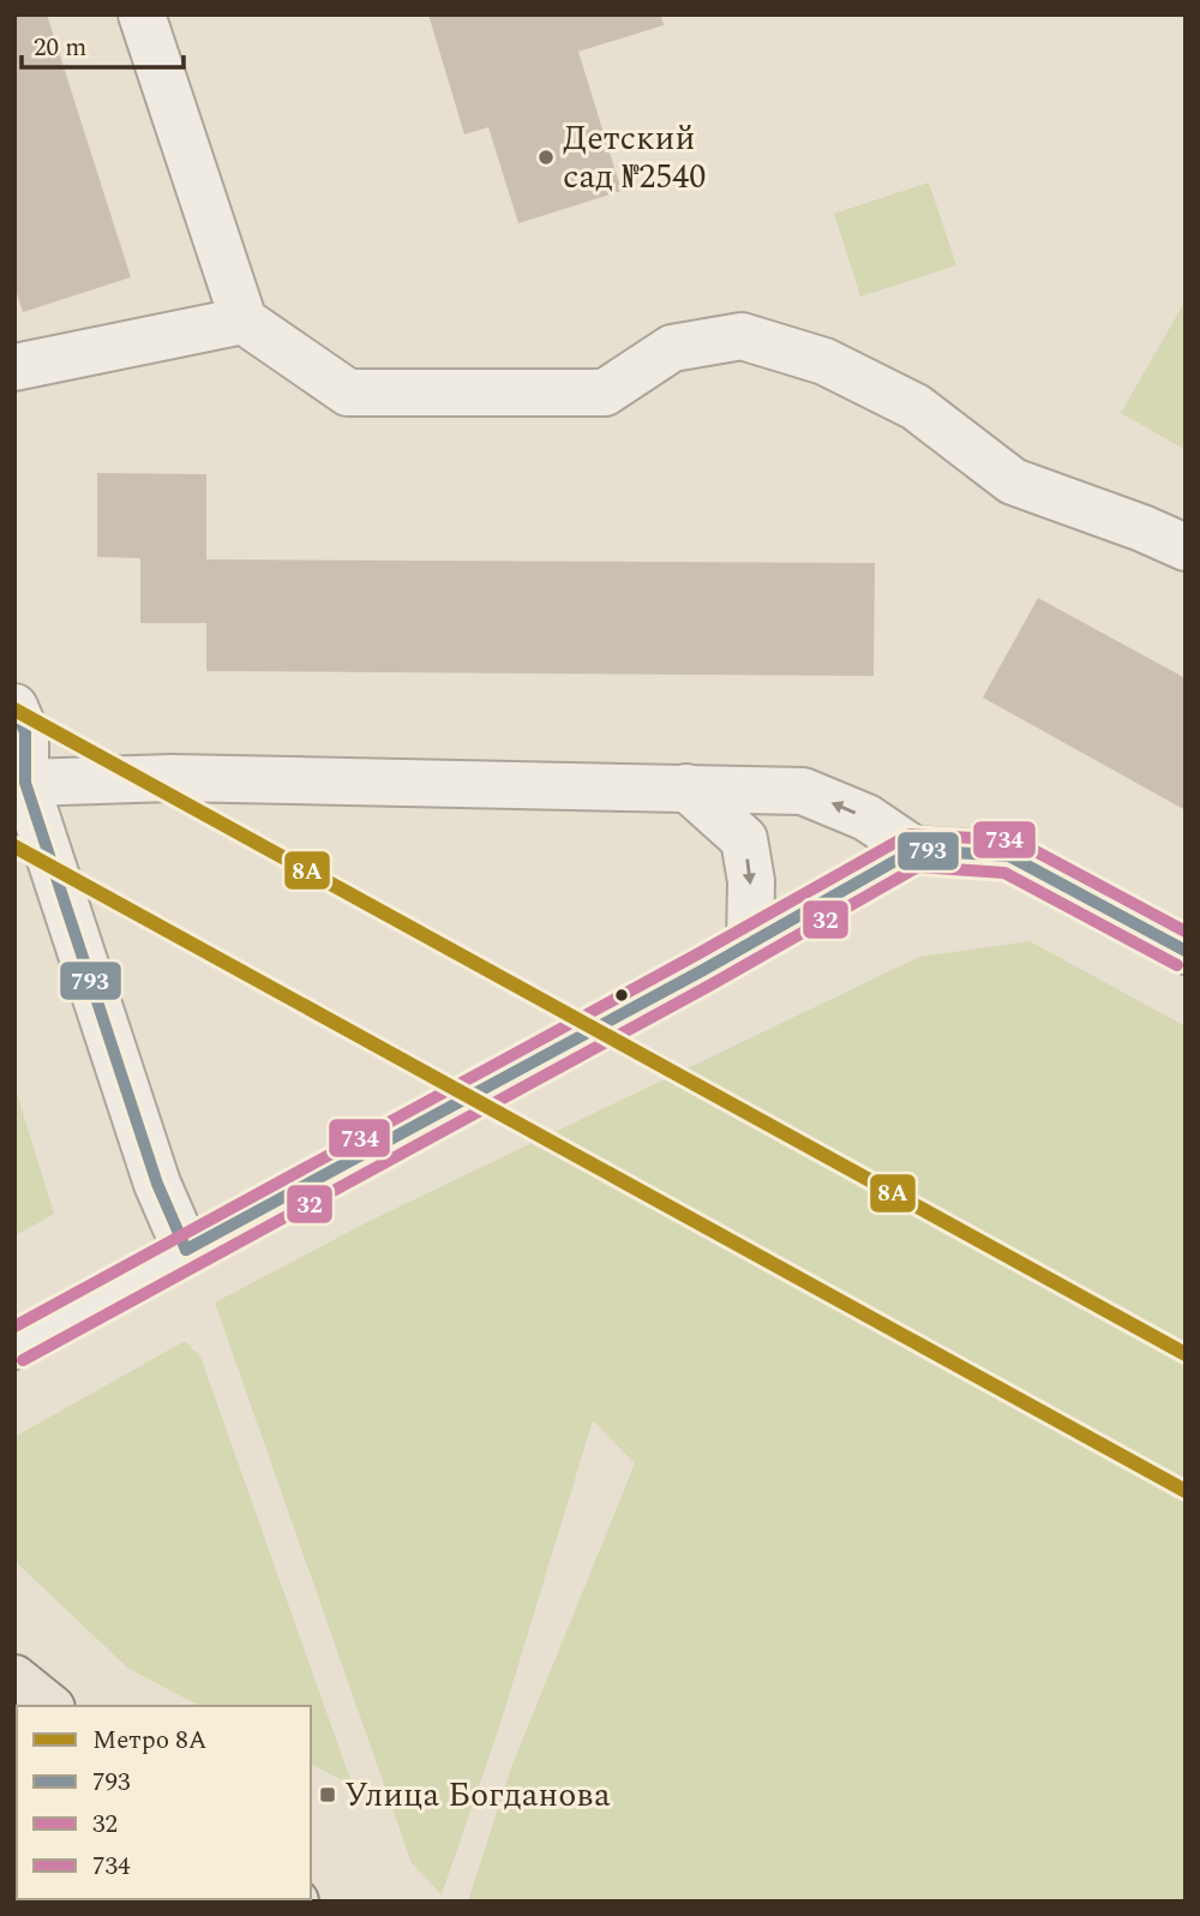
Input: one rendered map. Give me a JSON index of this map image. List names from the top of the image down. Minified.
{"places":{"other":["Детский сад №2540"],"transit":["Улица Богданова"]},"lines":["transit line 793","metro line 8А","transit line 734","transit line 32"],"legend":["Метро 8А","793","32","734"],"scale_bar":"20 m"}
